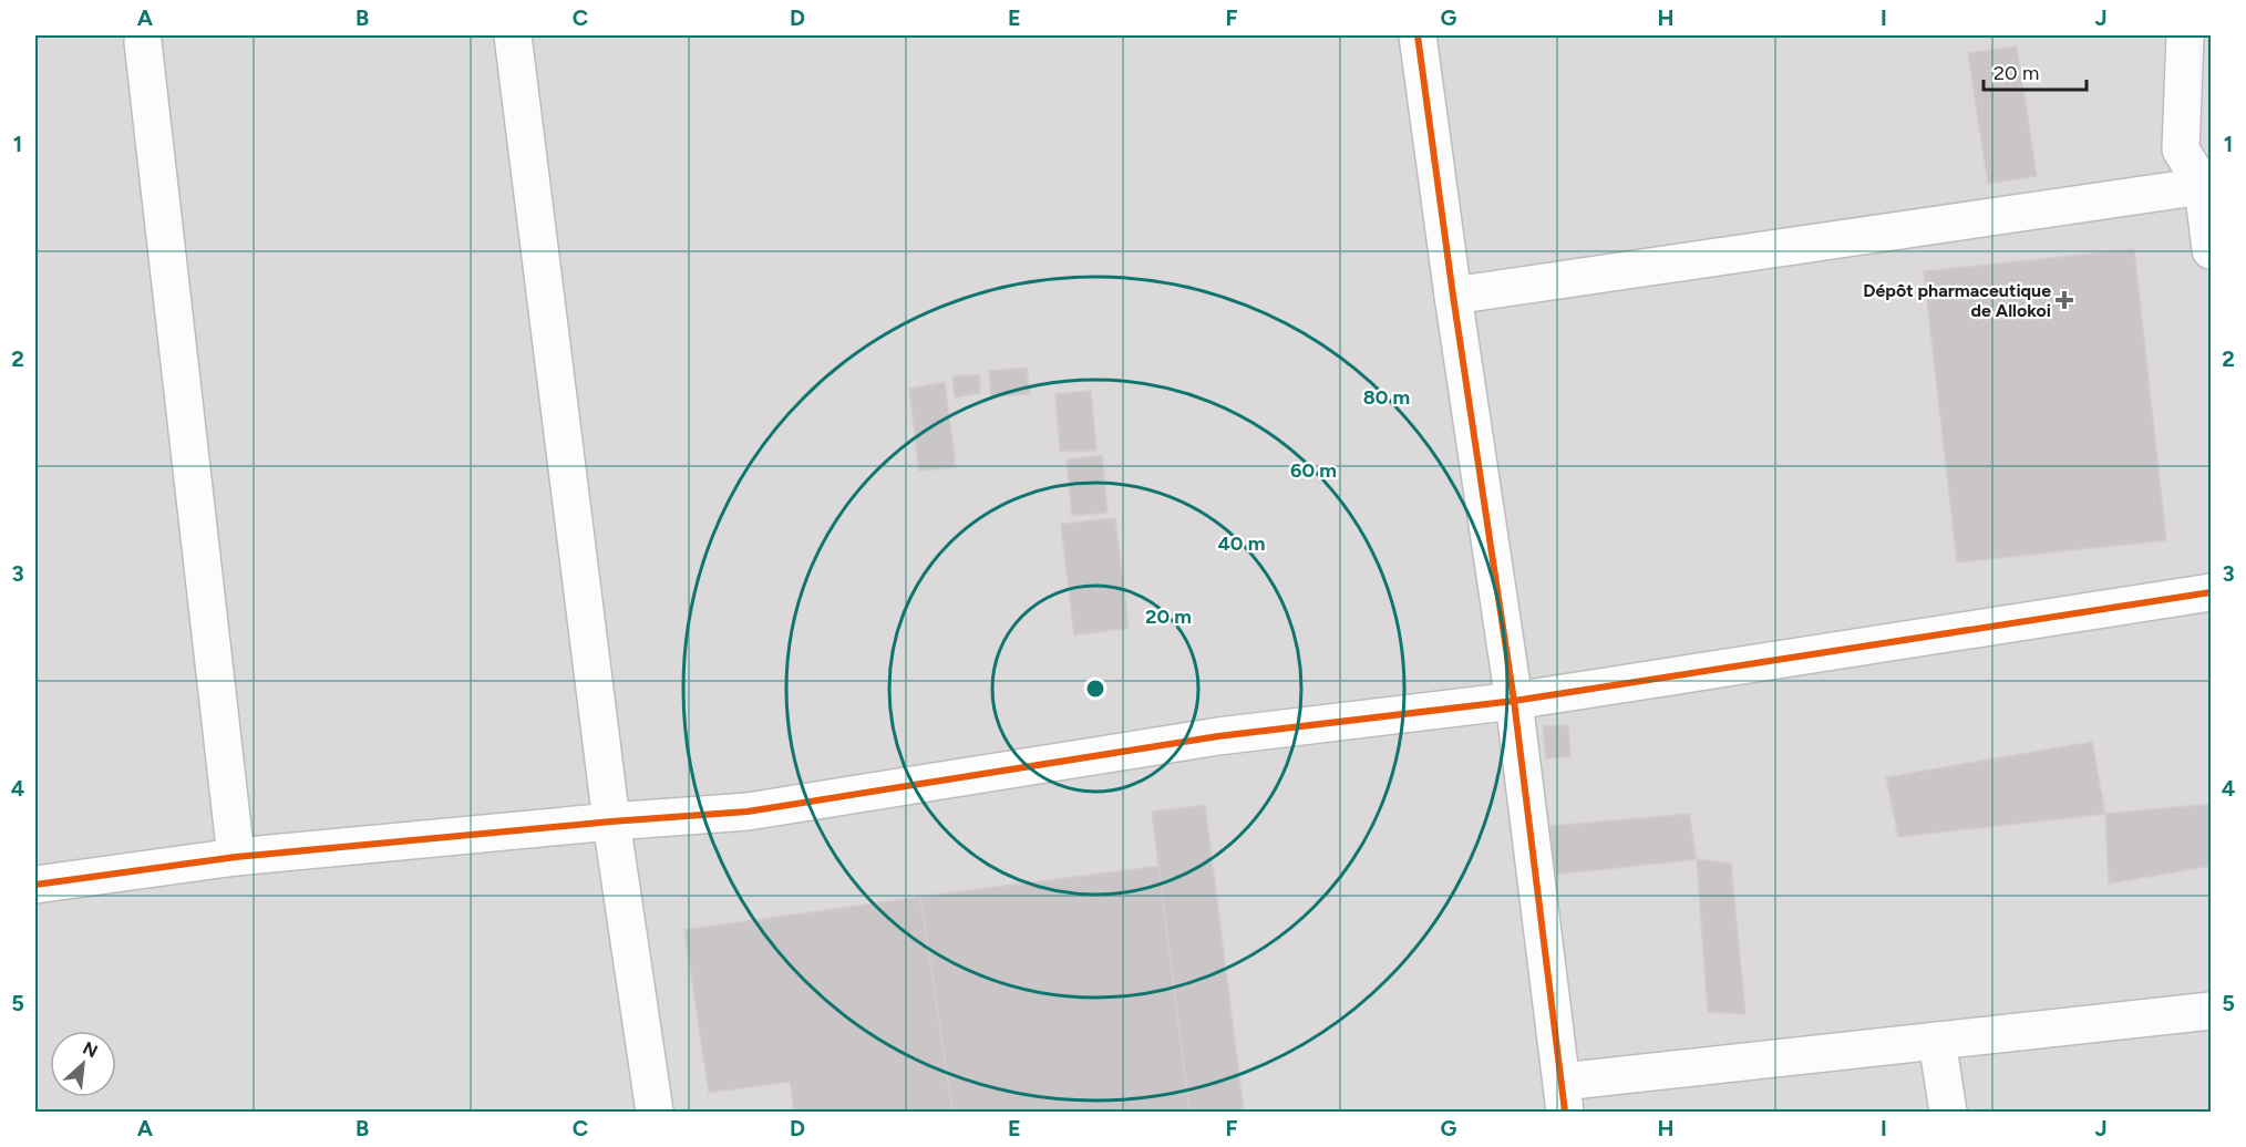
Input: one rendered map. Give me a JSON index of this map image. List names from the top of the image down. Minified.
{"places":{"health":["Dépôt pharmaceutique de Allokoi"]},"scale_bar":"20 m","north":"top right","grid":{"columns":["A","B","C","D","E","F","G","H","I","J"],"rows":["1","2","3","4","5"]},"rings":["80 m","60 m","40 m","20 m"]}
